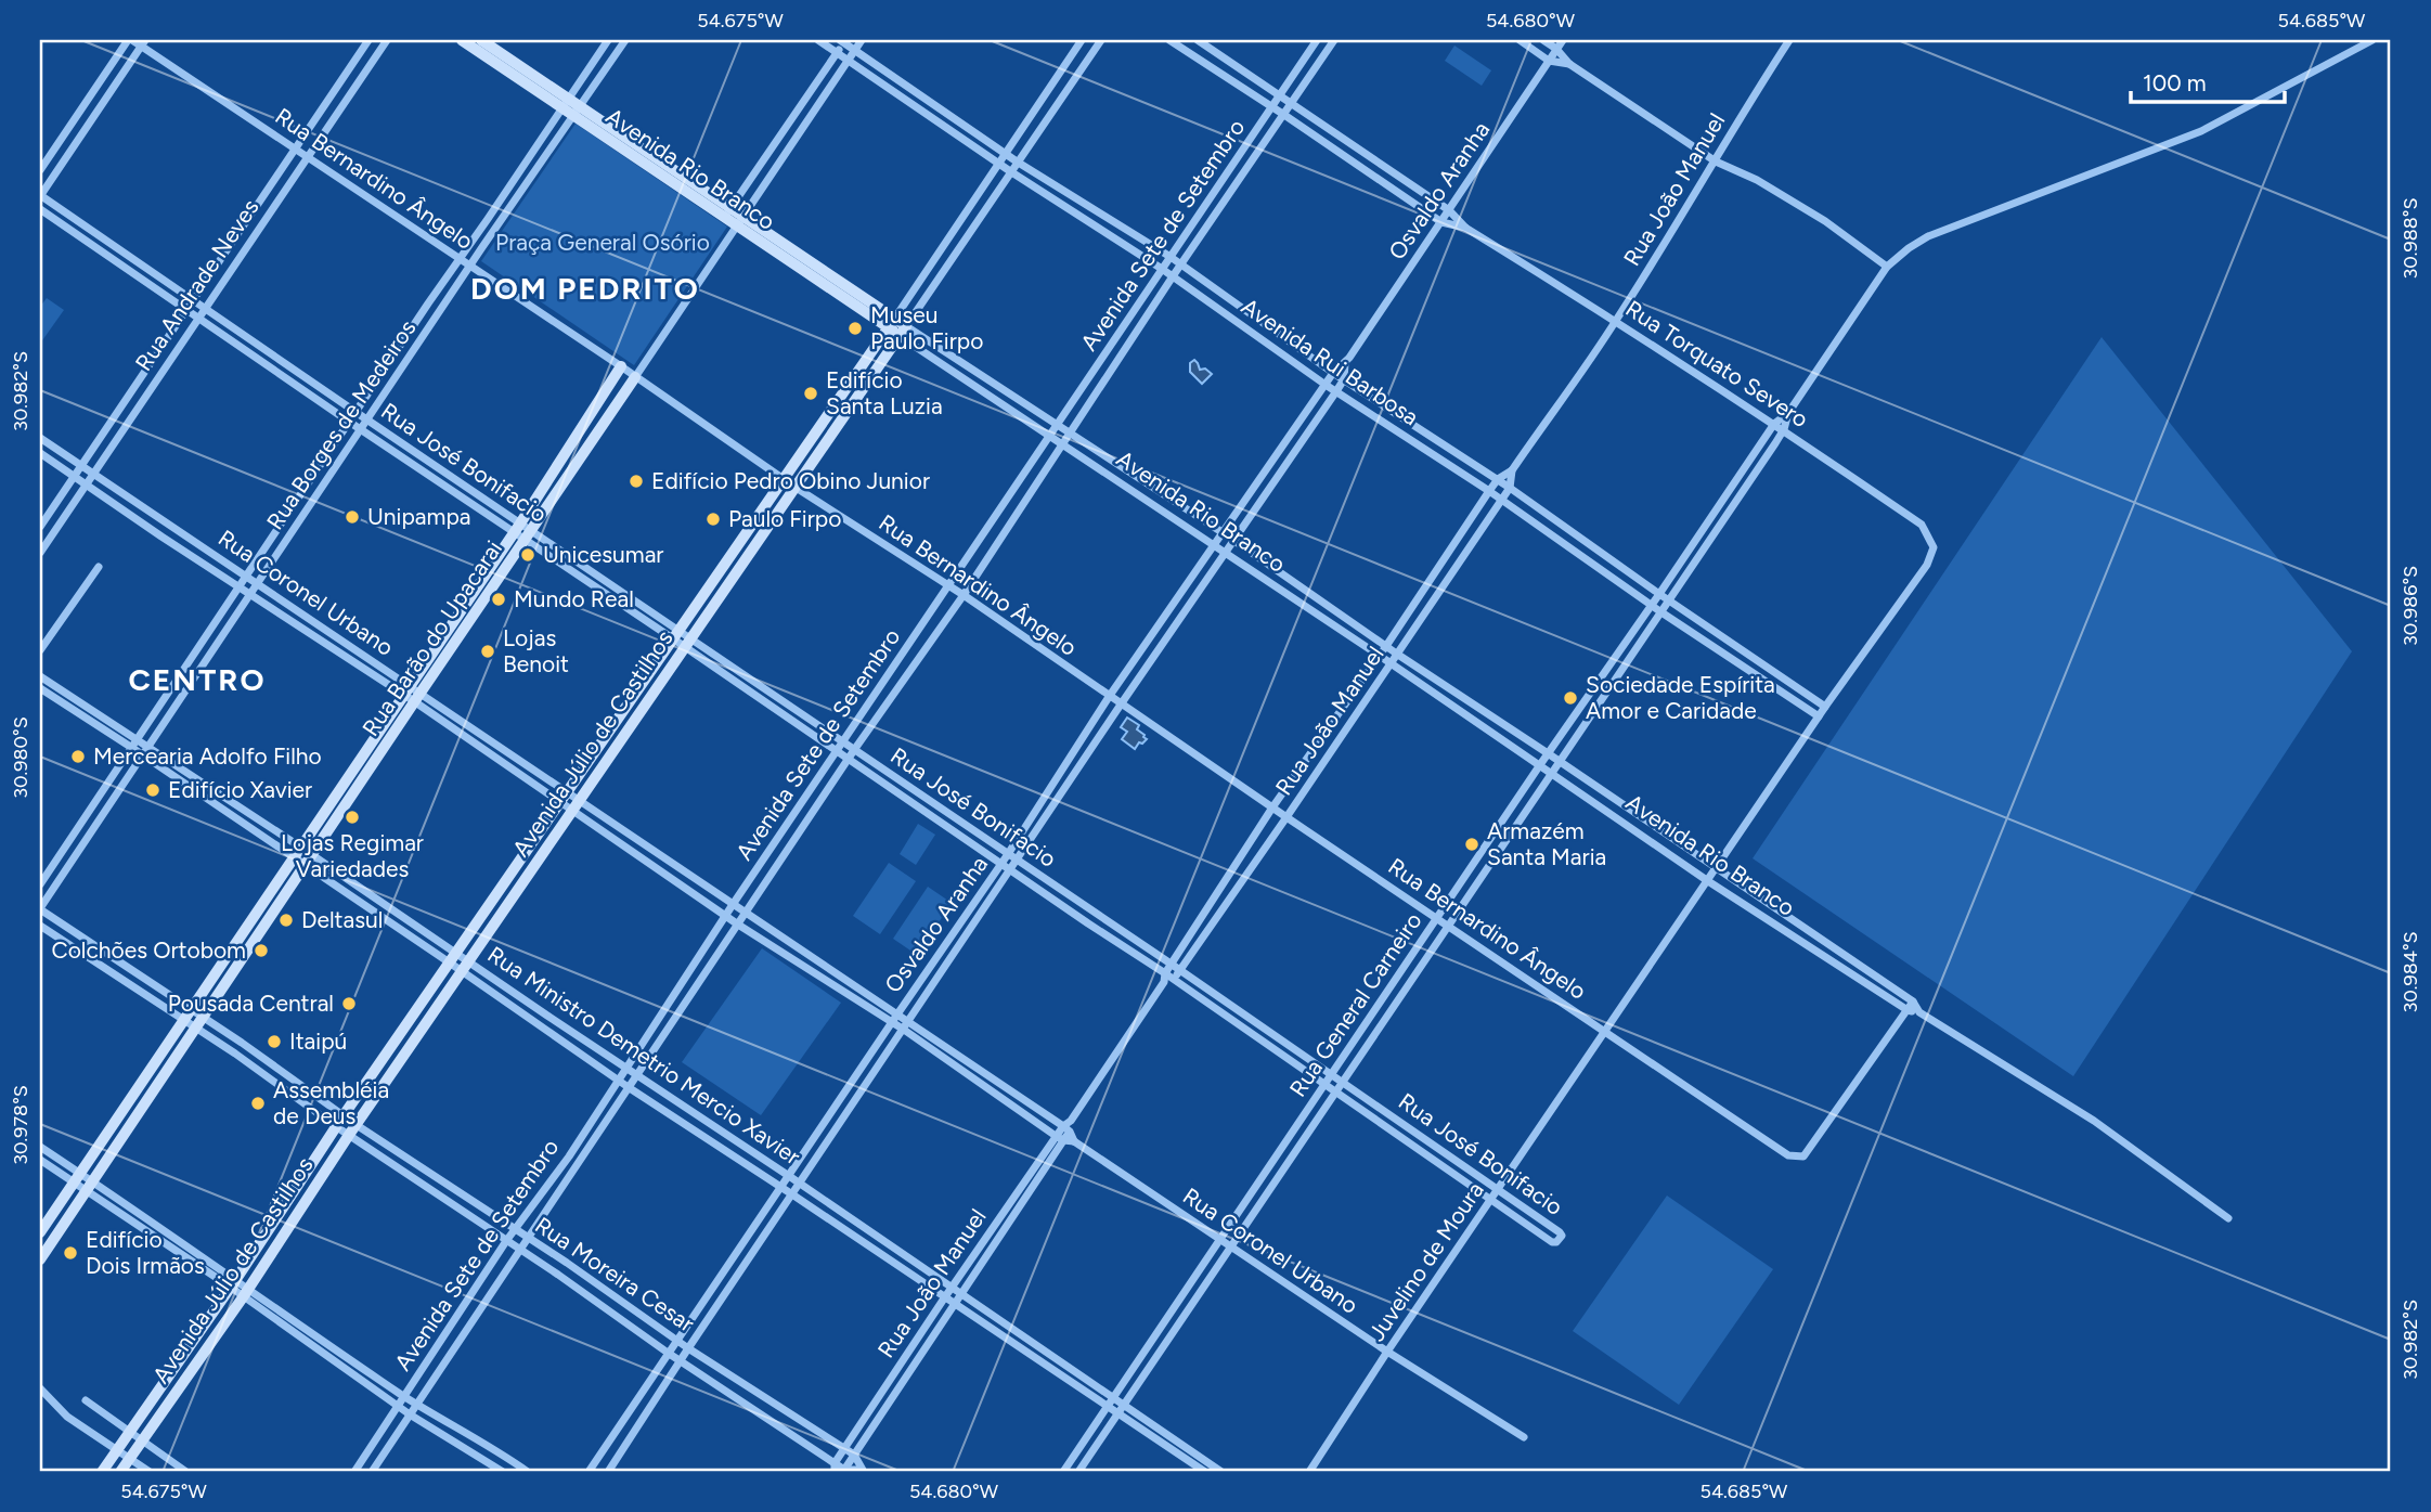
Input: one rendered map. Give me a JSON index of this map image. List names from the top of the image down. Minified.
{"streets":{"street":["Avenida Rio Branco","Rua Bernardino Ângelo","Rua João Manuel","Osvaldo Aranha","Avenida Sete de Setembro","Rua Andrade Neves","Avenida Rui Barbosa","Rua Torquato Severo","Rua Borges de Medeiros","Rua José Bonifacio","Rua Coronel Urbano","Rua Barão do Upacarai","Avenida Júlio de Castilhos","Rua General Carneiro","Rua Ministro Demetrio Mercio Xavier","Juvelino de Moura","Rua Moreira Cesar"]},"crossings":[["Avenida Rio Branco","Rua Bernardino Ângelo"],["Avenida Rio Branco","Rua João Manuel"],["Avenida Rio Branco","Osvaldo Aranha"],["Avenida Rio Branco","Avenida Sete de Setembro"],["Avenida Rio Branco","Rua Borges de Medeiros"],["Avenida Rio Branco","Rua Barão do Upacarai"],["Avenida Rio Branco","Avenida Júlio de Castilhos"],["Avenida Rio Branco","Rua General Carneiro"],["Avenida Rio Branco","Juvelino de Moura"],["Rua Bernardino Ângelo","Rua João Manuel"],["Rua Bernardino Ângelo","Osvaldo Aranha"],["Rua Bernardino Ângelo","Avenida Sete de Setembro"],["Rua Bernardino Ângelo","Rua Andrade Neves"],["Rua Bernardino Ângelo","Rua Borges de Medeiros"],["Rua Bernardino Ângelo","Rua Barão do Upacarai"],["Rua Bernardino Ângelo","Avenida Júlio de Castilhos"],["Rua Bernardino Ângelo","Rua General Carneiro"],["Rua Bernardino Ângelo","Juvelino de Moura"],["Rua João Manuel","Avenida Rui Barbosa"],["Rua João Manuel","Rua Torquato Severo"],["Rua João Manuel","Rua José Bonifacio"],["Rua João Manuel","Rua Coronel Urbano"],["Rua João Manuel","Rua Ministro Demetrio Mercio Xavier"],["Rua João Manuel","Rua Moreira Cesar"],["Osvaldo Aranha","Avenida Rui Barbosa"],["Osvaldo Aranha","Rua Torquato Severo"],["Osvaldo Aranha","Rua José Bonifacio"],["Osvaldo Aranha","Rua Coronel Urbano"],["Osvaldo Aranha","Rua Ministro Demetrio Mercio Xavier"],["Osvaldo Aranha","Rua Moreira Cesar"],["Avenida Sete de Setembro","Avenida Rui Barbosa"],["Avenida Sete de Setembro","Rua Torquato Severo"],["Avenida Sete de Setembro","Rua José Bonifacio"],["Avenida Sete de Setembro","Rua Coronel Urbano"],["Avenida Sete de Setembro","Rua Ministro Demetrio Mercio Xavier"],["Avenida Sete de Setembro","Rua Moreira Cesar"],["Rua Andrade Neves","Rua José Bonifacio"],["Rua Andrade Neves","Rua Coronel Urbano"],["Avenida Rui Barbosa","Rua Barão do Upacarai"],["Avenida Rui Barbosa","Avenida Júlio de Castilhos"],["Avenida Rui Barbosa","Rua General Carneiro"],["Avenida Rui Barbosa","Juvelino de Moura"],["Rua Torquato Severo","Rua General Carneiro"],["Rua Torquato Severo","Juvelino de Moura"],["Rua Borges de Medeiros","Rua José Bonifacio"],["Rua Borges de Medeiros","Rua Coronel Urbano"],["Rua Borges de Medeiros","Rua Ministro Demetrio Mercio Xavier"],["Rua Borges de Medeiros","Rua Moreira Cesar"],["Rua José Bonifacio","Rua Barão do Upacarai"],["Rua José Bonifacio","Avenida Júlio de Castilhos"],["Rua José Bonifacio","Rua General Carneiro"],["Rua José Bonifacio","Juvelino de Moura"],["Rua Coronel Urbano","Rua Barão do Upacarai"],["Rua Coronel Urbano","Avenida Júlio de Castilhos"],["Rua Coronel Urbano","Rua General Carneiro"],["Rua Coronel Urbano","Juvelino de Moura"],["Rua Barão do Upacarai","Rua Ministro Demetrio Mercio Xavier"],["Rua Barão do Upacarai","Rua Moreira Cesar"],["Avenida Júlio de Castilhos","Rua Ministro Demetrio Mercio Xavier"],["Avenida Júlio de Castilhos","Rua Moreira Cesar"],["Rua General Carneiro","Rua Ministro Demetrio Mercio Xavier"]],"districts":["DOM PEDRITO","CENTRO"],"parks":["Praça General Osório"],"places":["Museu Paulo Firpo","Edifício Santa Luzia","Edifício Pedro Obino Junior","Unipampa","Paulo Firpo","Unicesumar","Mundo Real","Lojas Benoit","Sociedade Espírita Amor e Caridade","Mercearia Adolfo Filho","Edifício Xavier","Lojas Regimar Variedades","Armazém Santa Maria","Deltasul","Colchões Ortobom","Pousada Central","Itaipú","Assembléia de Deus","Edifício Dois Irmãos"],"scale_bar":"100 m","coordinates":["54.675°W","54.680°W","54.685°W","30.988°S","30.982°S","30.986°S","30.980°S","30.984°S","30.978°S"]}
